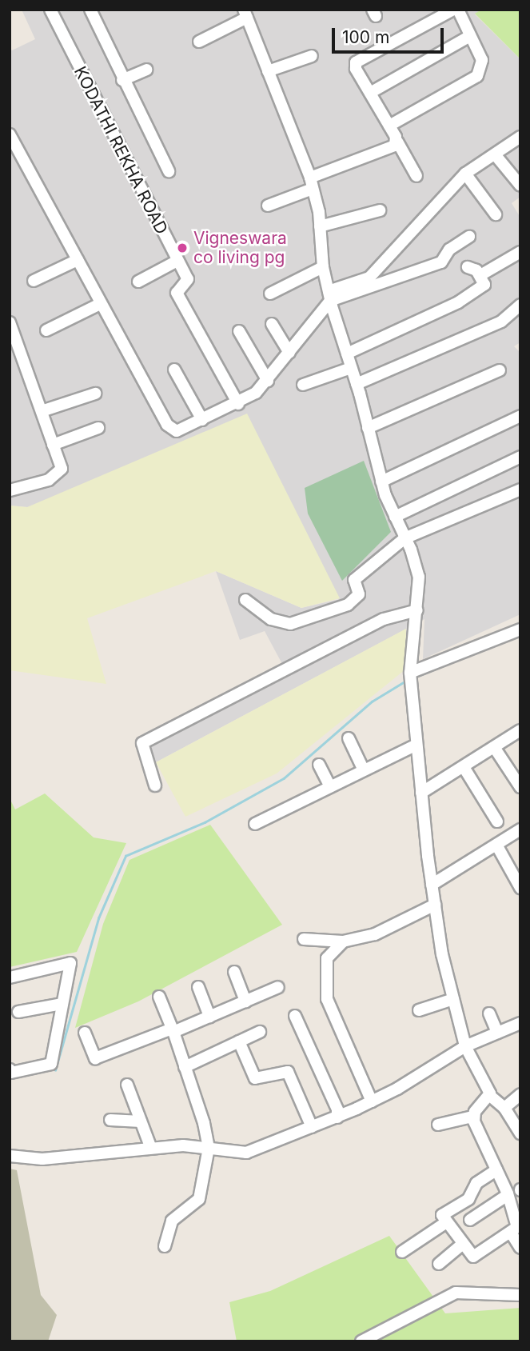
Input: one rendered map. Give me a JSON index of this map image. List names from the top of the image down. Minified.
{"streets":{"street":["KODATHI REKHA ROAD"]},"places":["Vigneswara co living pg"],"scale_bar":"100 m"}
